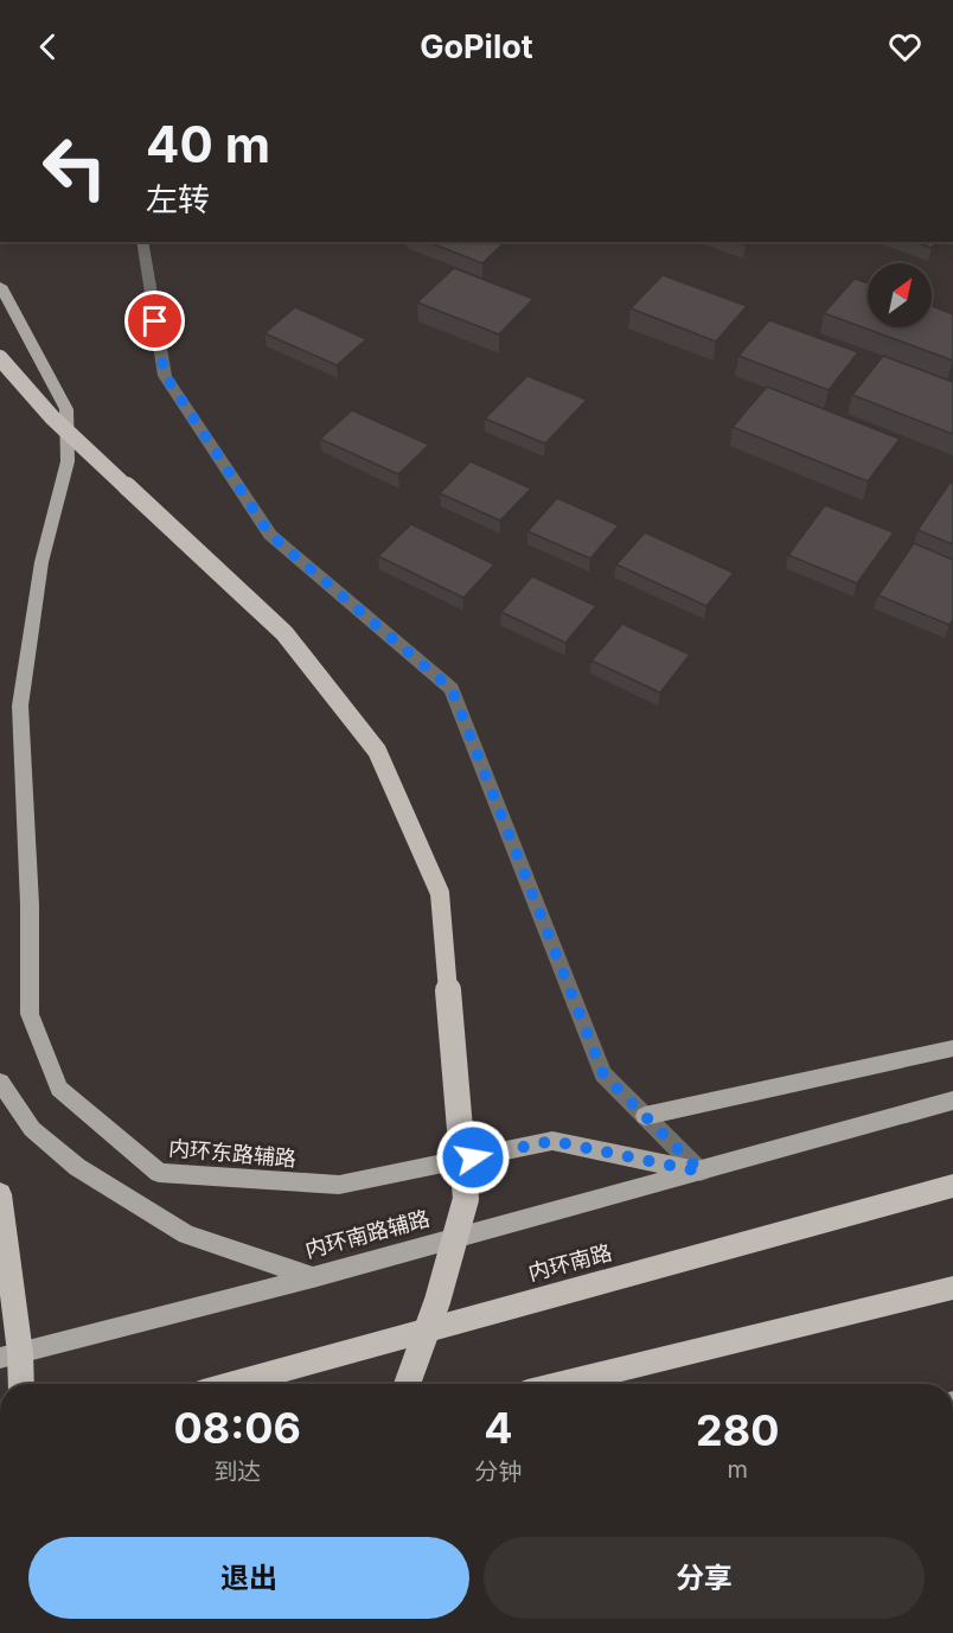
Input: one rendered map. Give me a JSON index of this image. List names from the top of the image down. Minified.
{"streets":{"highway":["内环南路"],"main road":["内环东路辅路","内环南路辅路"]},"crossings":[["内环东路辅路","内环南路辅路"]],"north":"top right","page":{"header":"GoPilot","turn":["40 m","左转"],"eta":["08:06","到达","4","分钟","280","m"],"buttons":["退出","分享"]}}
